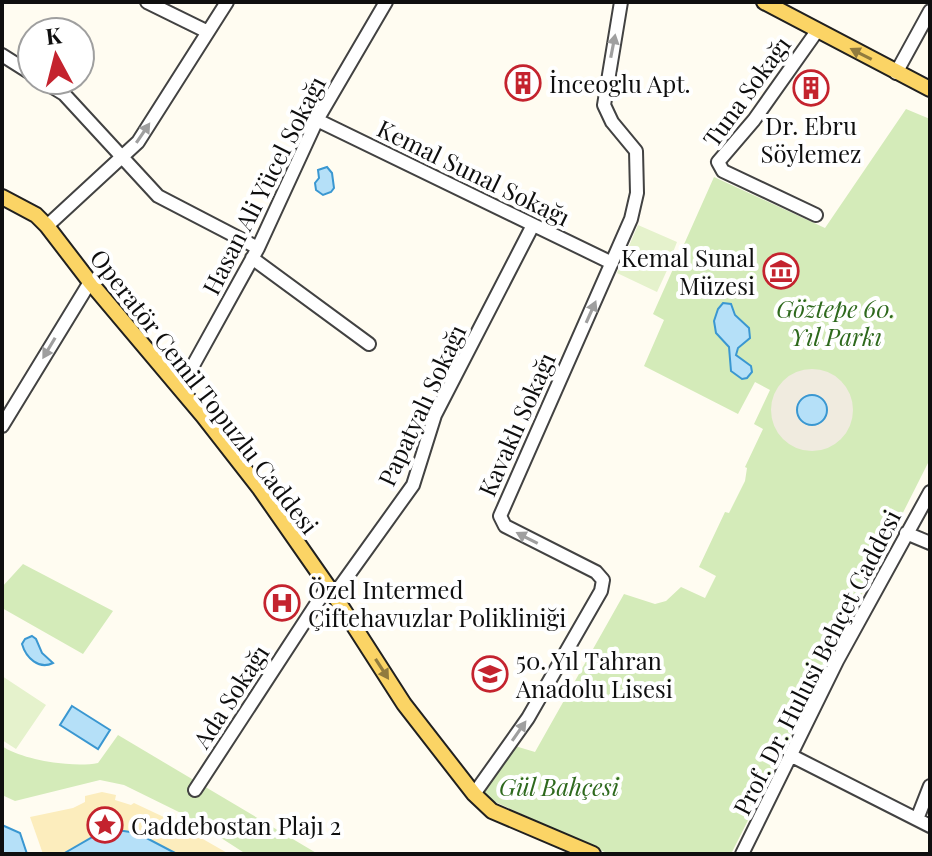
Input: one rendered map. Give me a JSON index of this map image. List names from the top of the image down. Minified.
{"streets":{"main road":["Operatör Cemil Topuzlu Caddesi"],"street":["Tuna Sokağı","Kemal Sunal Sokağı","Hasan Ali Yücel Sokağı","Papatyalı Sokağı","Kavaklı Sokağı","Prof. Dr. Hulusi Behçet Caddesi","Ada Sokağı"]},"crossings":[["Kemal Sunal Sokağı","Hasan Ali Yücel Sokağı"],["Kemal Sunal Sokağı","Papatyalı Sokağı"],["Kemal Sunal Sokağı","Kavaklı Sokağı"],["Hasan Ali Yücel Sokağı","Operatör Cemil Topuzlu Caddesi"],["Operatör Cemil Topuzlu Caddesi","Papatyalı Sokağı"],["Operatör Cemil Topuzlu Caddesi","Kavaklı Sokağı"],["Operatör Cemil Topuzlu Caddesi","Ada Sokağı"],["Papatyalı Sokağı","Ada Sokağı"]],"one_way":["Kavaklı Sokağı"],"parks":["Göztepe 60. Yıl Parkı","Gül Bahçesi"],"places":{"building":["İnceoglu Apt.","Dr. Ebru Söylemez"],"museum":["Kemal Sunal Müzesi"],"hospital":["Özel Intermed Çiftehavuzlar Polikliniği"],"school or university":["50. Yıl Tahran Anadolu Lisesi"],"place":["Caddebostan Plajı 2"]},"north":"top"}
